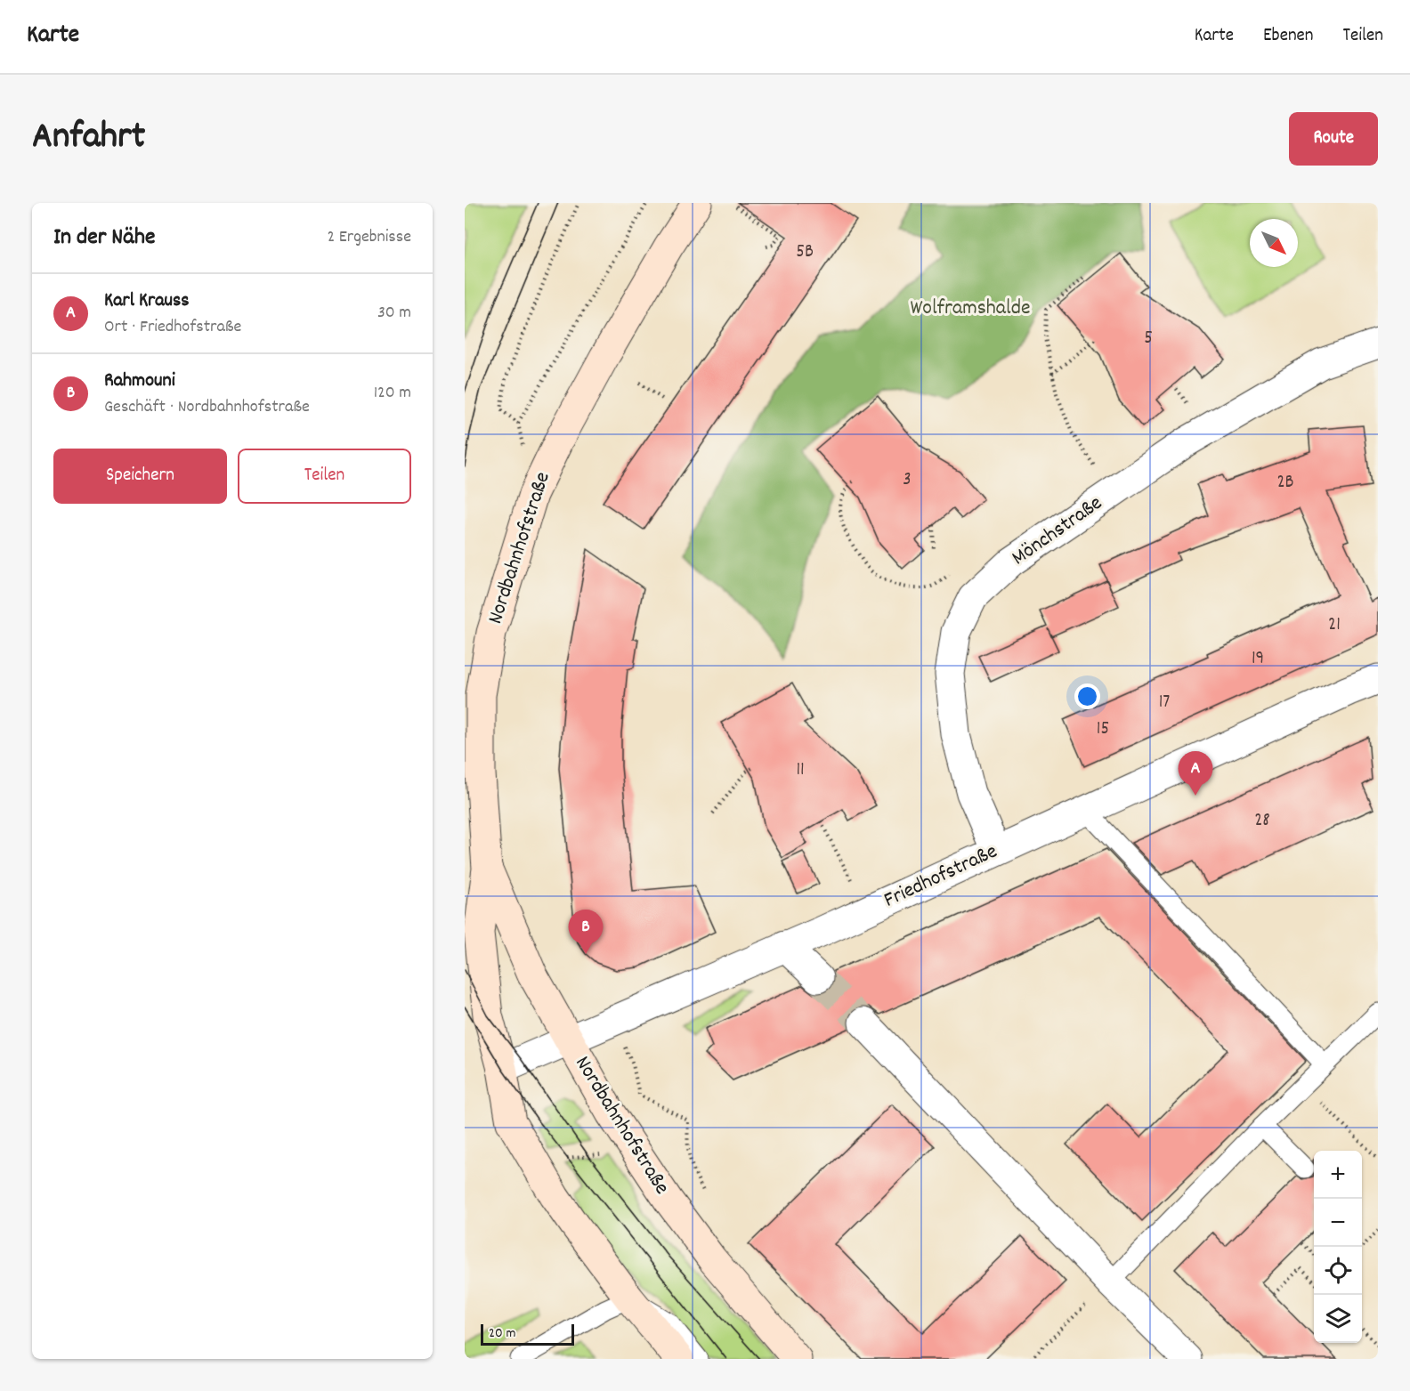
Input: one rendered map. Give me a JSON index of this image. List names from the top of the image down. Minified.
{"streets":{"street":["Mönchstraße","Nordbahnhofstraße","Friedhofstraße"]},"crossings":[["Mönchstraße","Friedhofstraße"],["Nordbahnhofstraße","Friedhofstraße"]],"parks":["Wolframshalde"],"house_numbers":["5B","5","3","2B","21","19","17","15","11","28"],"scale_bar":"20 m","north":"bottom right","page":{"header":"Karte","nav":["Karte","Ebenen","Teilen"],"title":"Anfahrt","buttons":["Route",["Speichern","Teilen"]],"heading":["In der Nähe","2 Ergebnisse"],"list":[{"mark":"A","name":"Karl Krauss","note":"Ort · Friedhofstraße","value":"30 m"},{"mark":"B","name":"Rahmouni","note":"Geschäft · Nordbahnhofstraße","value":"120 m"}],"pins":["A","B"],"map_buttons":["+","−"],"scale":"20 m"}}
